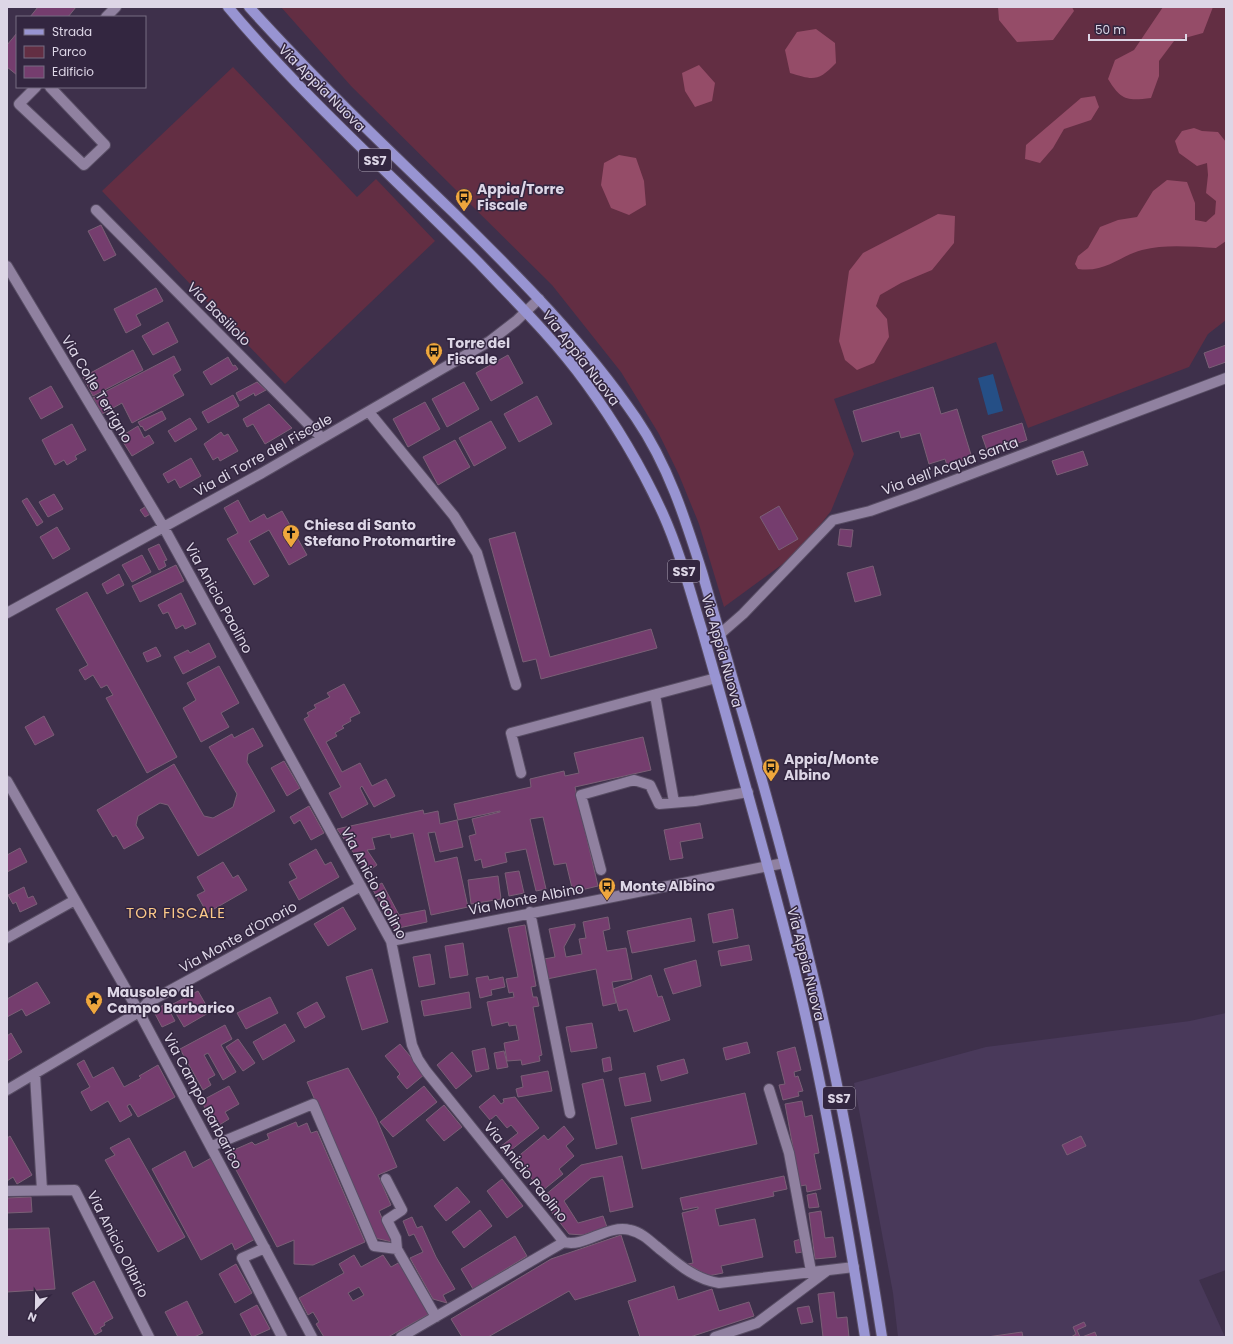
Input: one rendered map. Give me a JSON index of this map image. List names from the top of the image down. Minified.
{"streets":{"main road":["Via Appia Nuova","SS7"],"street":["Via Basiliolo","Via Colle Terrigno","Via di Torre del Fiscale","Via dell'Acqua Santa","Via Anicio Paolino","Via Monte Albino","Via Monte d'Onorio","Via Campo Barbarico","Via Anicio Olibrio"]},"crossings":[["Via Appia Nuova","Via di Torre del Fiscale"],["Via Appia Nuova","Via dell'Acqua Santa"],["Via Appia Nuova","Via Anicio Paolino"],["Via Appia Nuova","Via Monte Albino"],["Via Basiliolo","Via di Torre del Fiscale"],["Via Colle Terrigno","Via di Torre del Fiscale"],["Via Colle Terrigno","Via Anicio Paolino"],["Via di Torre del Fiscale","Via Anicio Paolino"],["Via Anicio Paolino","Via Monte Albino"],["Via Anicio Paolino","Via Monte d'Onorio"],["Via Monte d'Onorio","Via Campo Barbarico"]],"districts":["TOR FISCALE"],"places":{"bus stop":["Appia/Torre Fiscale","Torre del Fiscale","Appia/Monte Albino","Monte Albino"],"church":["Chiesa di Santo Stefano Protomartire"],"place":["Mausoleo di Campo Barbarico"]},"legend":["Strada","Parco","Edificio"],"scale_bar":"50 m","north":"bottom"}
